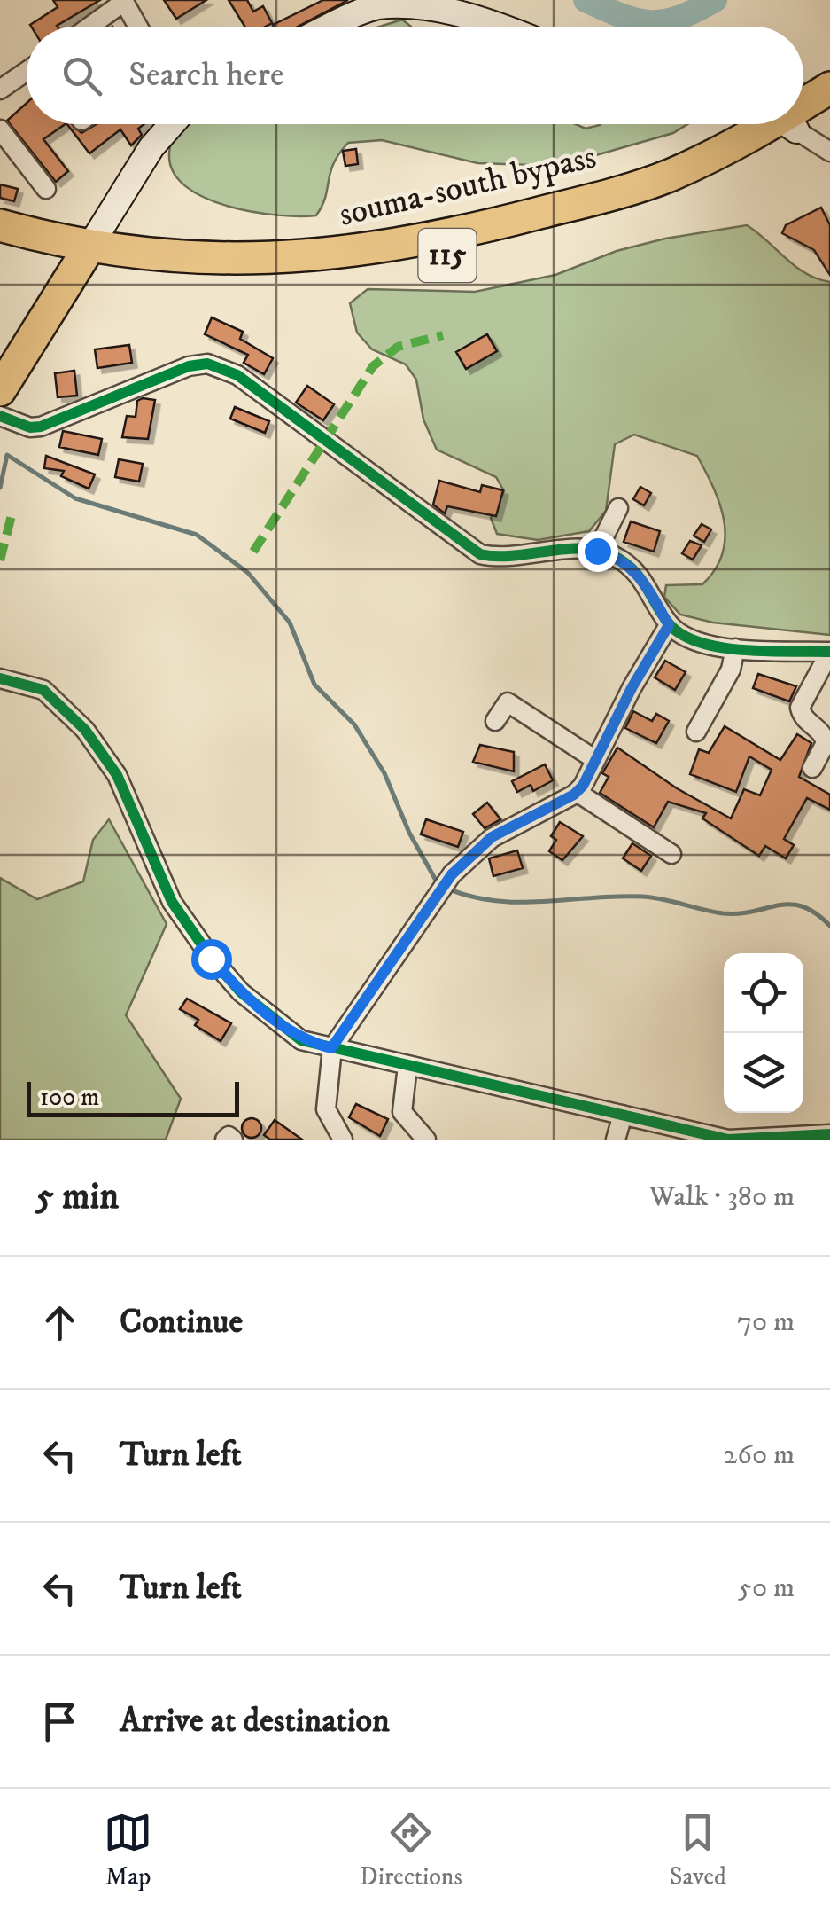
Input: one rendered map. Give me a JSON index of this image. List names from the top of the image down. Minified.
{"streets":{"highway":["souma-south bypass","115"]},"scale_bar":"100 m","page":{"search":"Search here","scale":"100 m","heading":["5 min","Walk · 380 m"],"list":[["Continue","70 m"],["Turn left","260 m"],["Turn left","50 m"],"Arrive at destination"],"nav":["Map","Directions","Saved"]}}
